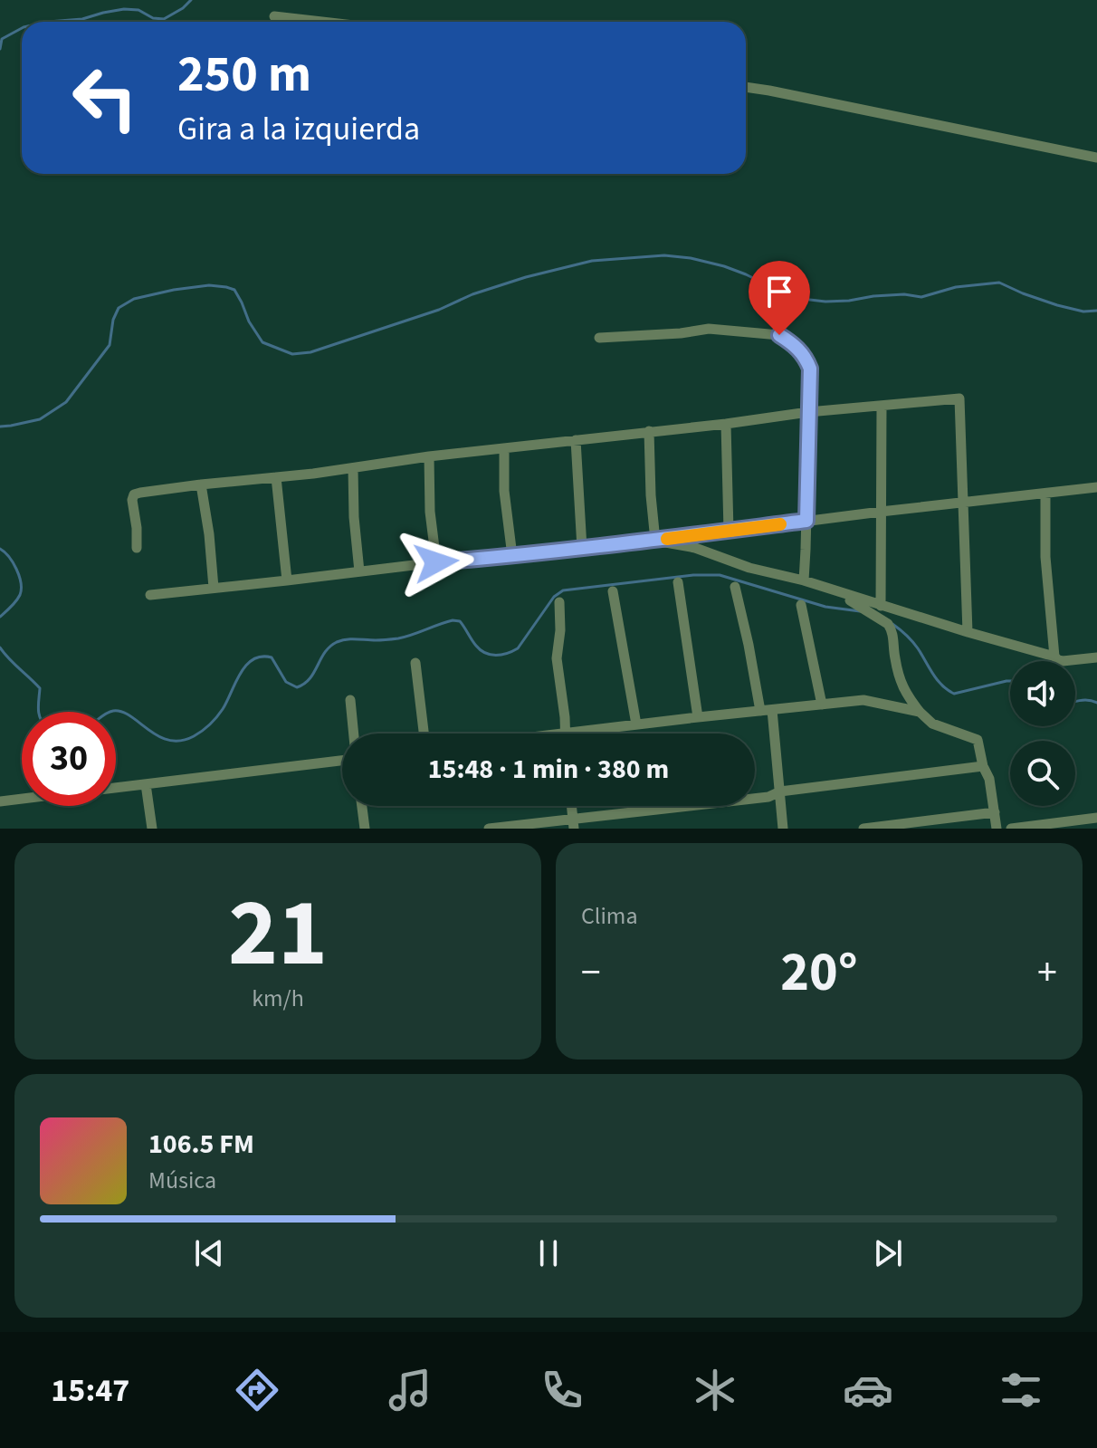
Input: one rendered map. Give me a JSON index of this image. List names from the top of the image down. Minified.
{"page":{"turn":["250 m","Gira a la izquierda"],"limit":"30","trip":"15:48 · 1 min · 380 m","tile":[["21","km/h"],"Clima"],"heat":["−","20°","+"],"song":["106.5 FM","Música"],"tabs":"15:47"}}
